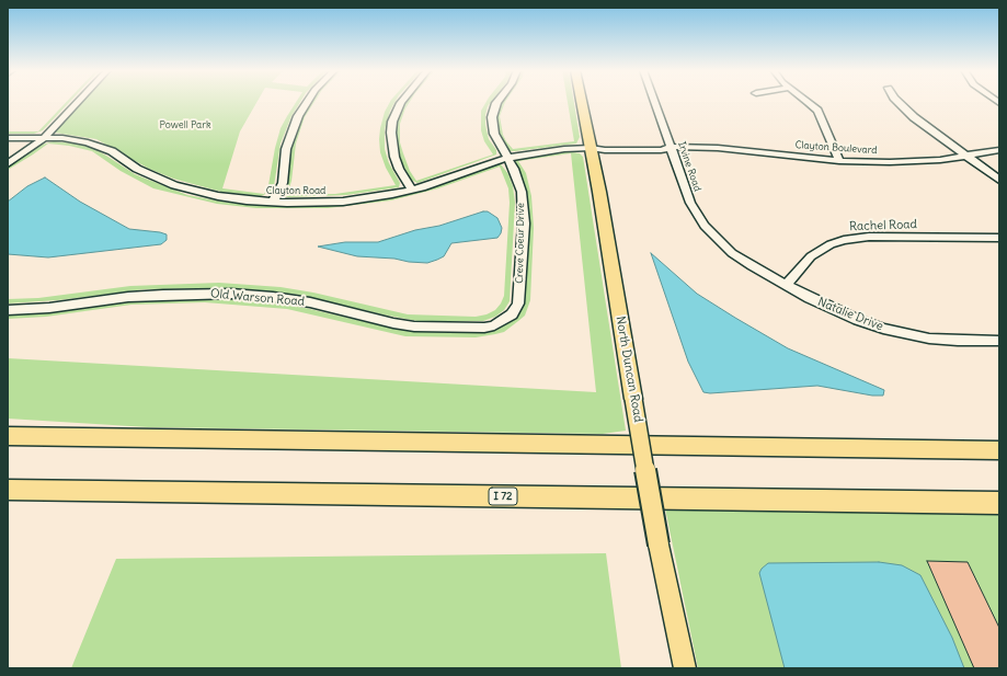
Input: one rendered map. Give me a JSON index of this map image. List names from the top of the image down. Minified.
{"streets":{"highway":["I 72"],"main road":["North Duncan Road"],"street":["Clayton Boulevard","Irvine Road","Clayton Road","Rachel Road","Creve Coeur Drive","Old Warson Road","Natalie Drive"]},"crossings":[["Clayton Boulevard","Irvine Road"],["Clayton Boulevard","Clayton Road"],["Clayton Boulevard","North Duncan Road"],["Irvine Road","Natalie Drive"],["Clayton Road","Creve Coeur Drive"],["Clayton Road","North Duncan Road"],["Rachel Road","Natalie Drive"],["Creve Coeur Drive","Old Warson Road"]],"parks":["Powell Park"]}
